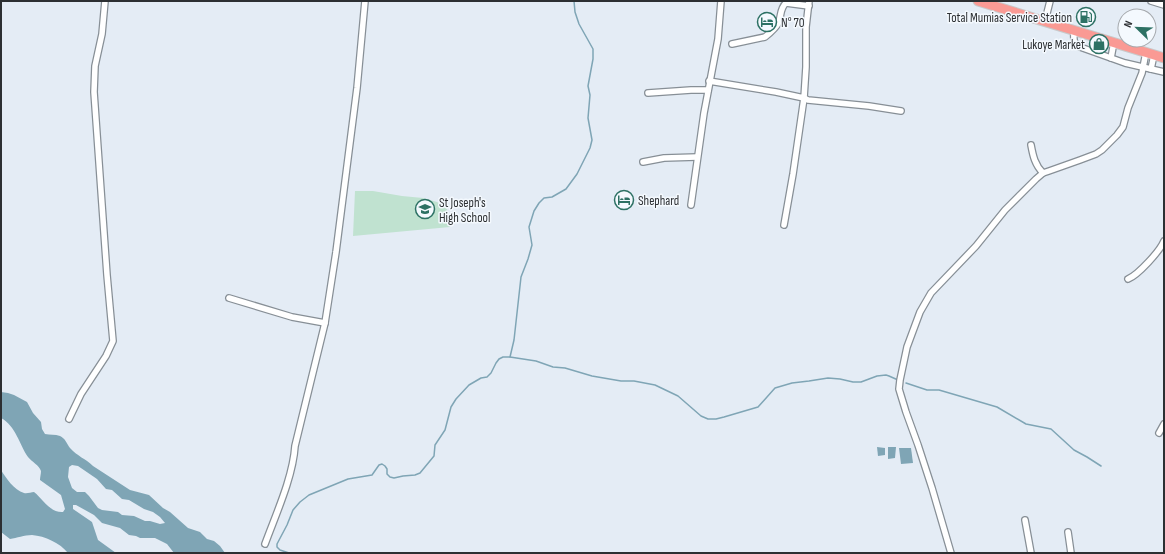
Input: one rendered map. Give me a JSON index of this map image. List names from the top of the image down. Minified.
{"places":{"fuel station":["Total Mumias Service Station"],"hotel":["N° 70","Shephard"],"shop":["Lukoye Market"],"school or university":["St Joseph's High School"]},"north":"top left"}
